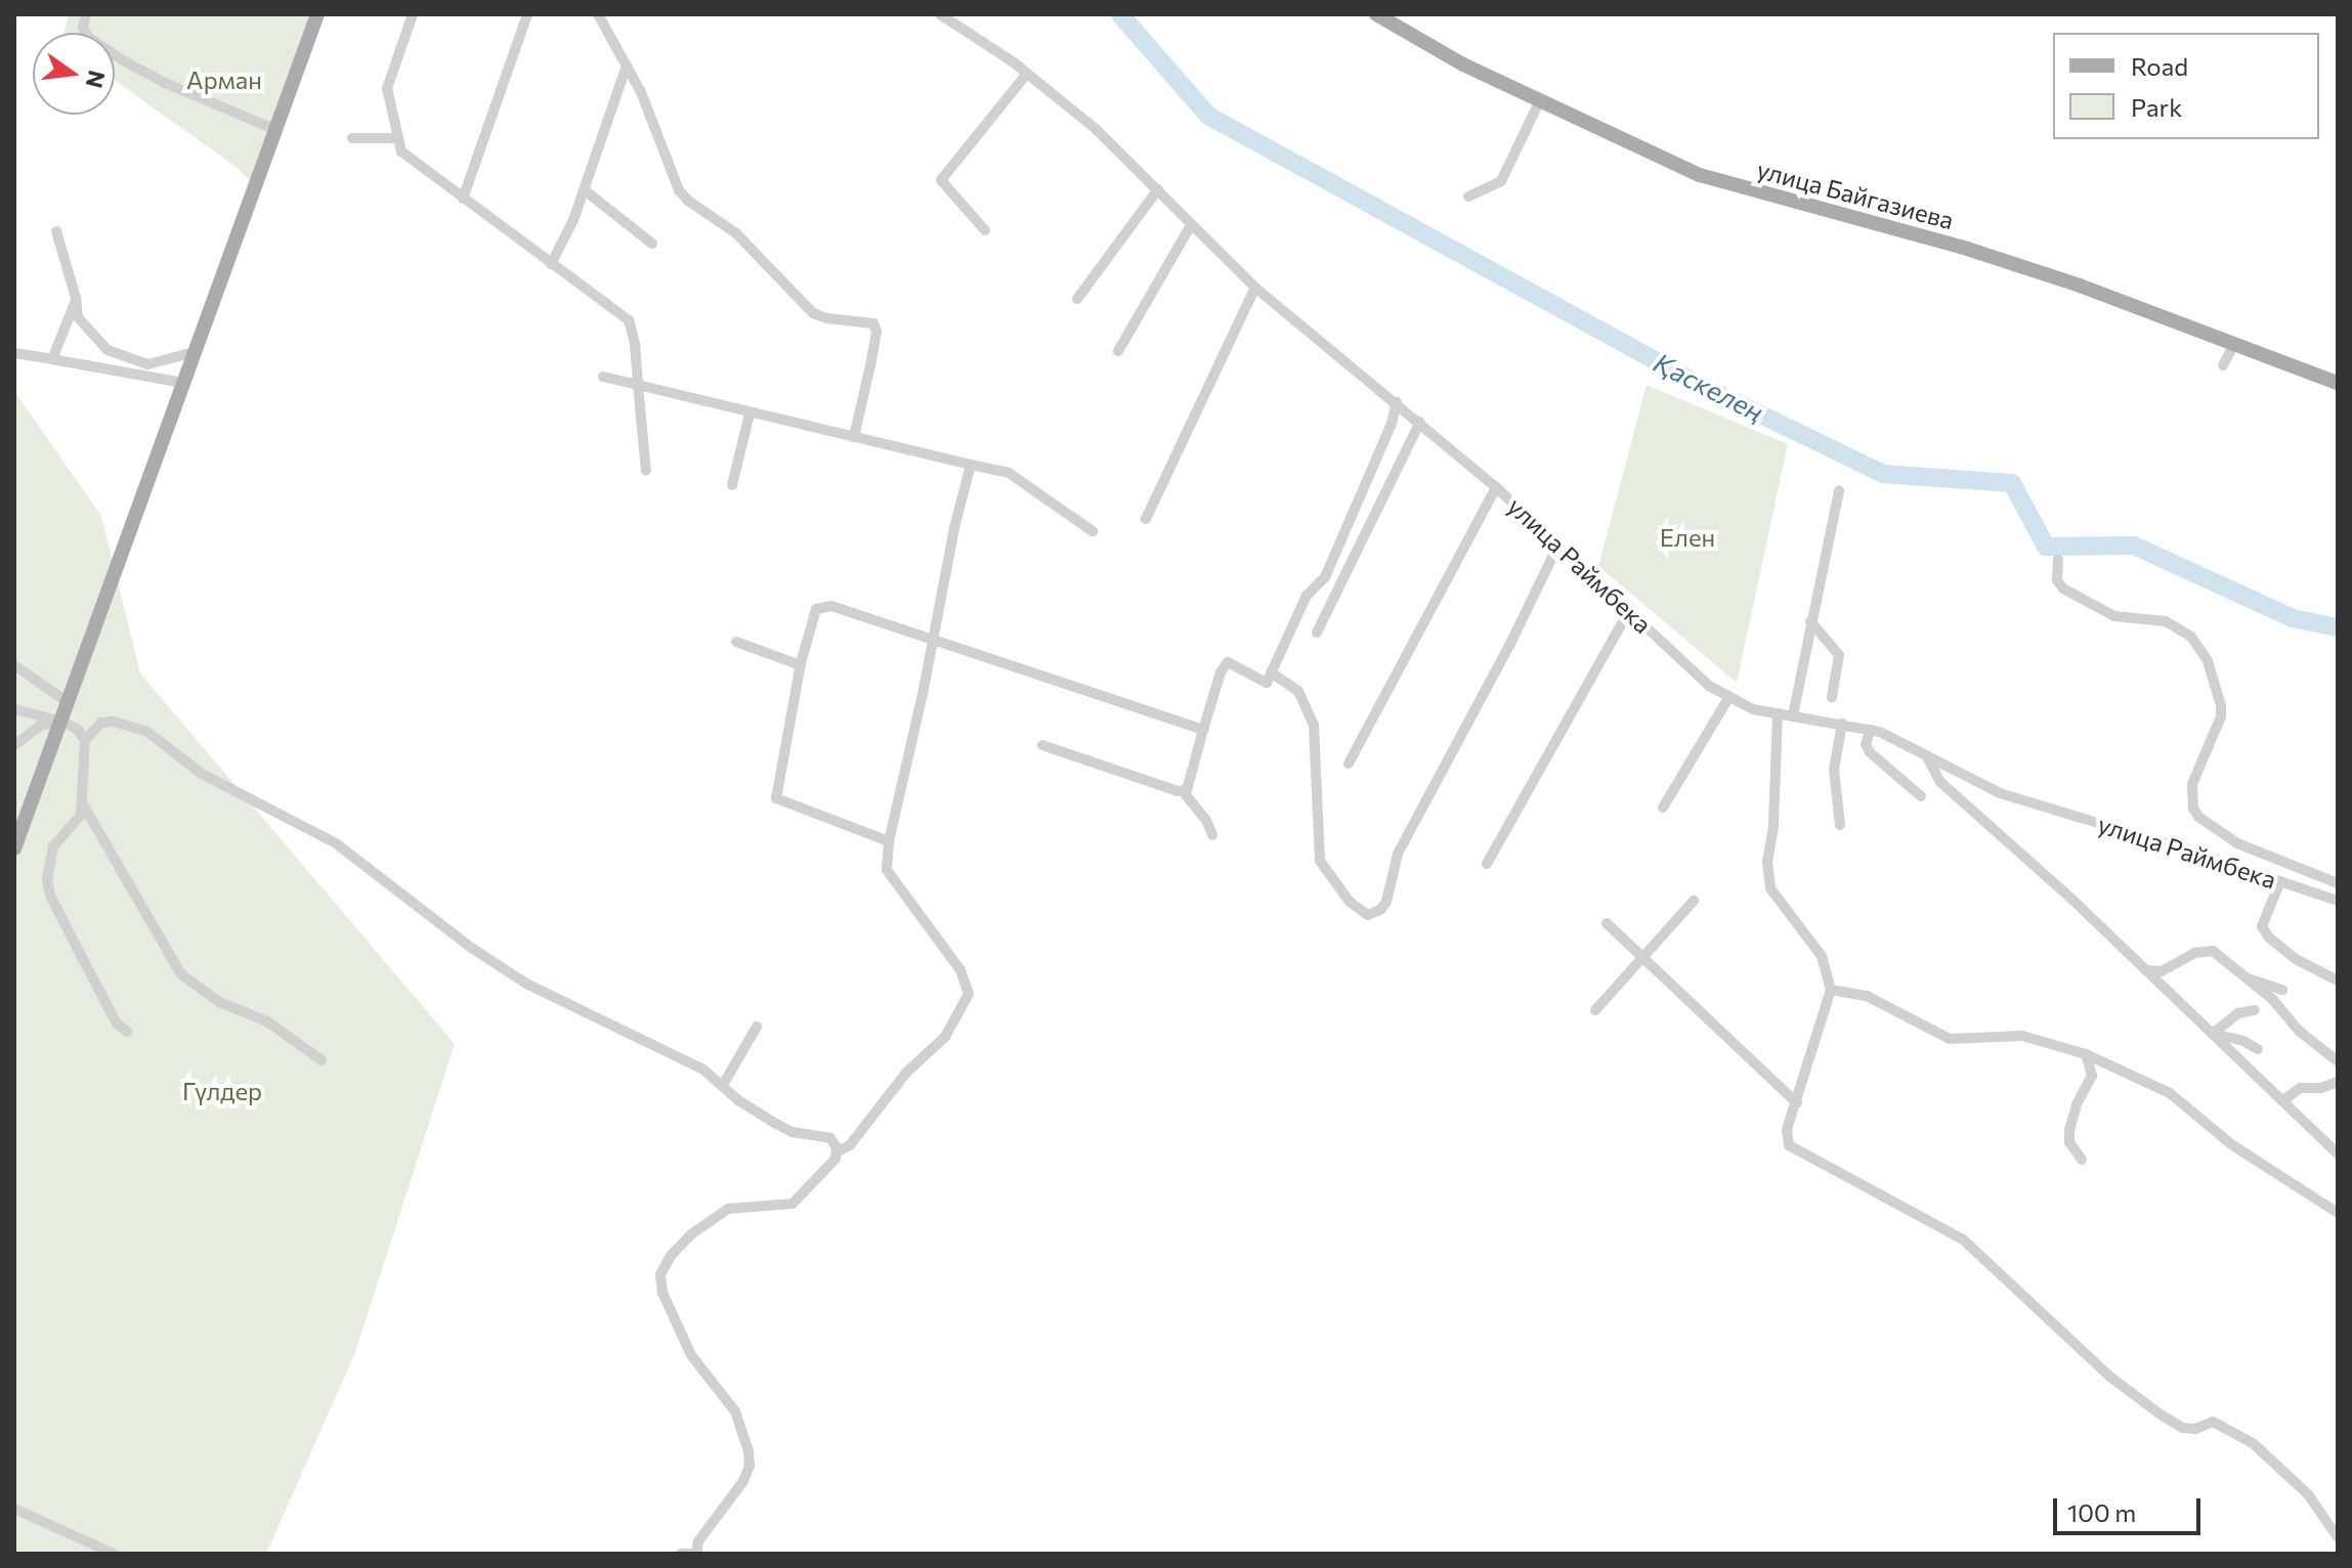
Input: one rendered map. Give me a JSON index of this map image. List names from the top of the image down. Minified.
{"streets":{"main road":["улица Байгазиева"],"street":["улица Раймбека"]},"water":["Қаскелең"],"parks":["Арман","Елен","Гүлдер"],"legend":["Road","Park"],"scale_bar":"100 m","north":"right"}
